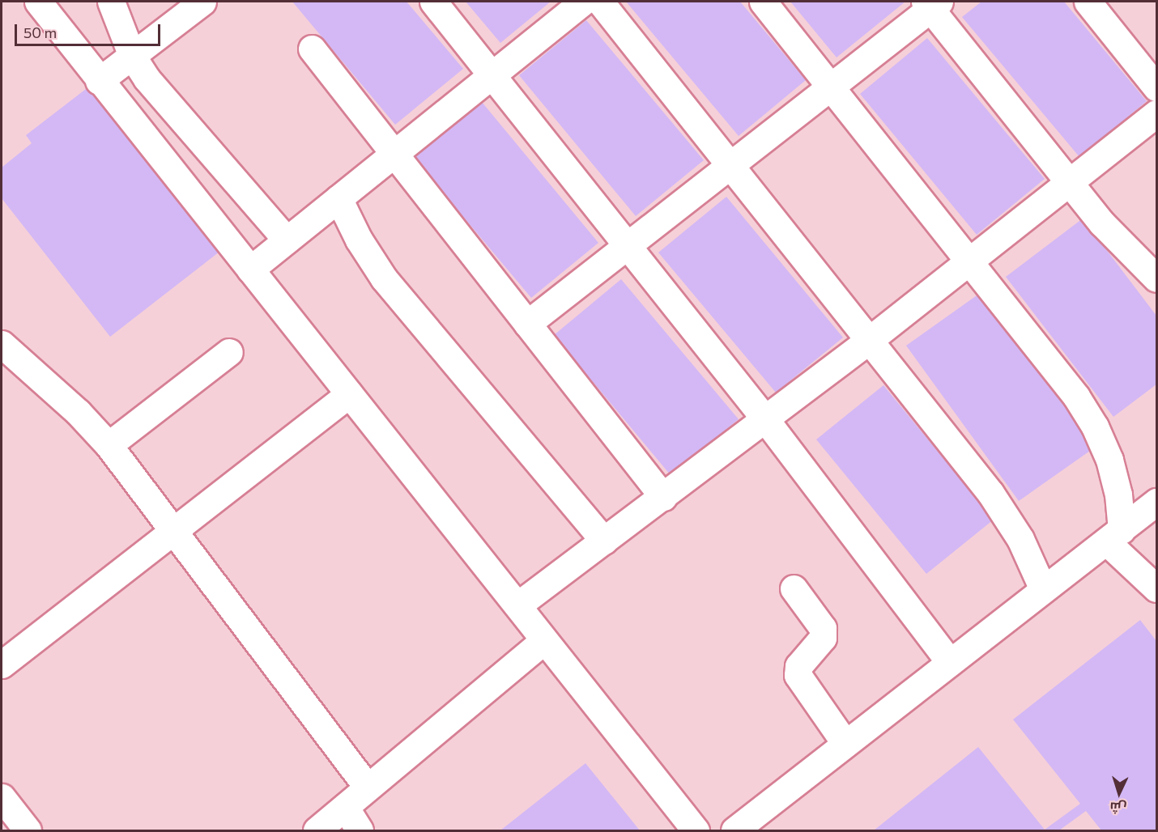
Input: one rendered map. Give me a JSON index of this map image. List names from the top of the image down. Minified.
{"scale_bar":"50 m","north":"bottom"}
